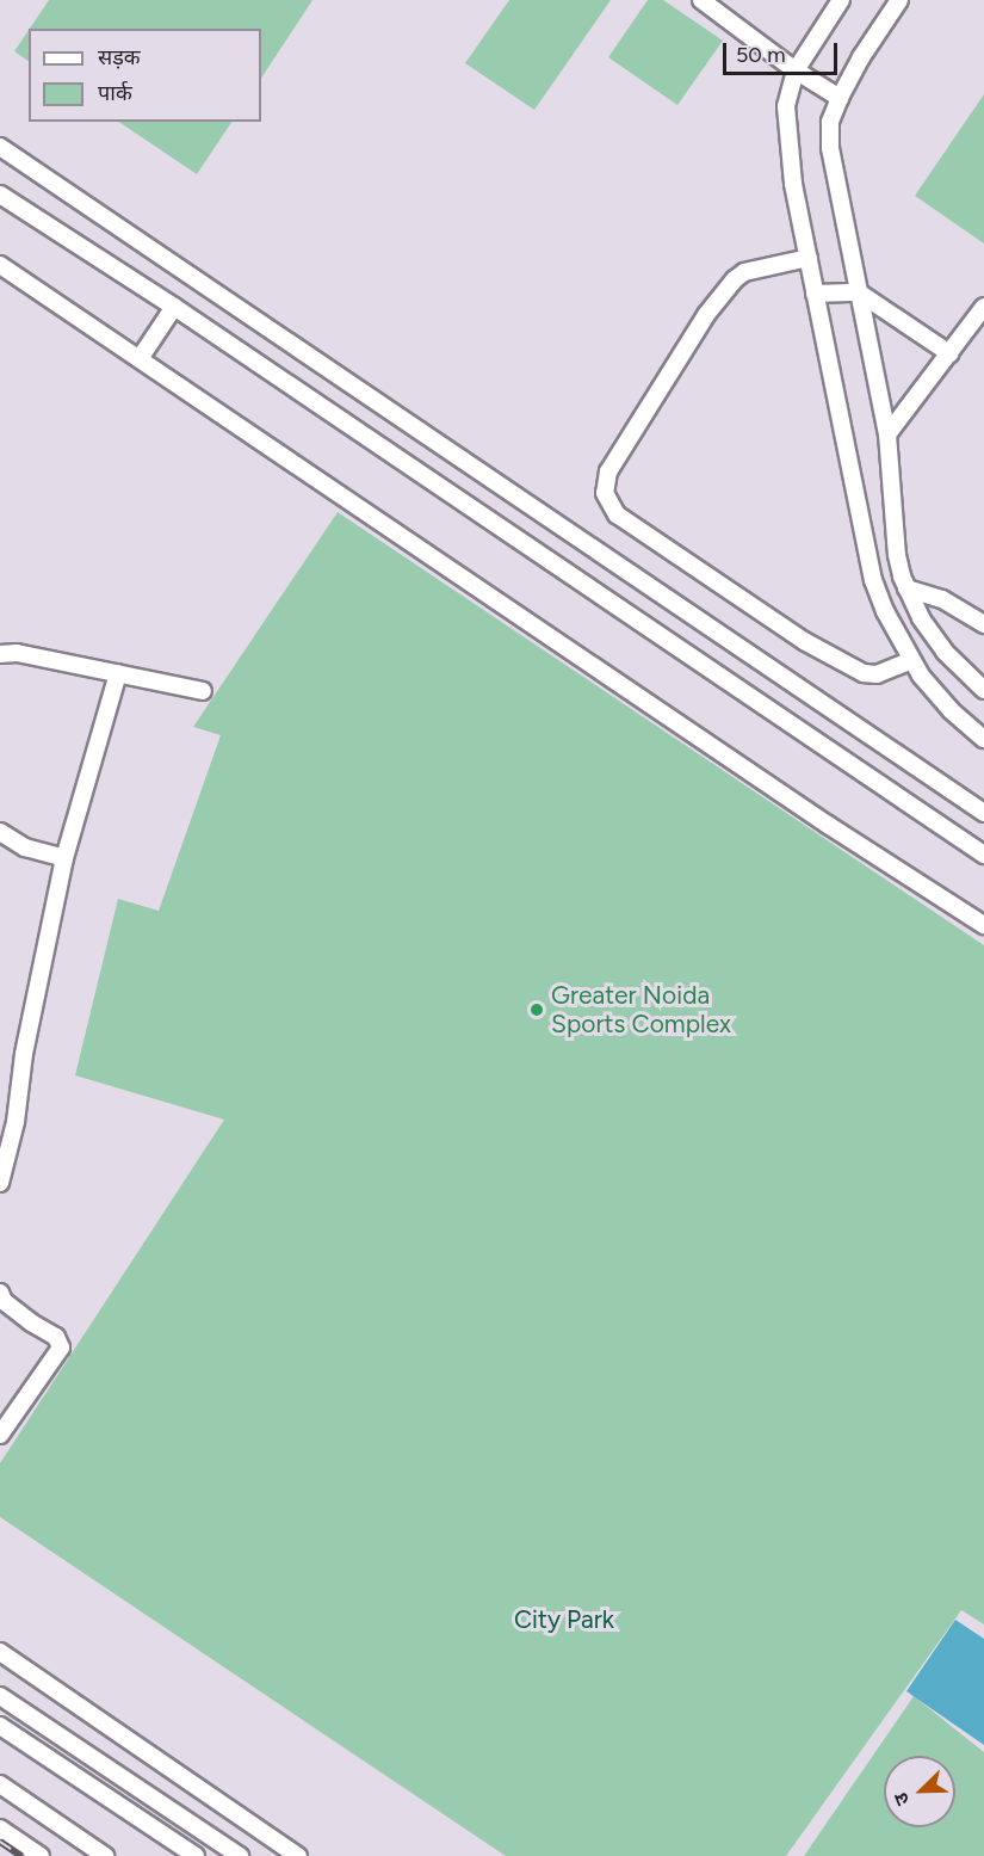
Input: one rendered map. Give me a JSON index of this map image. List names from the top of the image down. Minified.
{"parks":["City Park"],"places":["Greater Noida Sports Complex"],"legend":["सड़क","पार्क"],"scale_bar":"50 m","north":"bottom left"}
